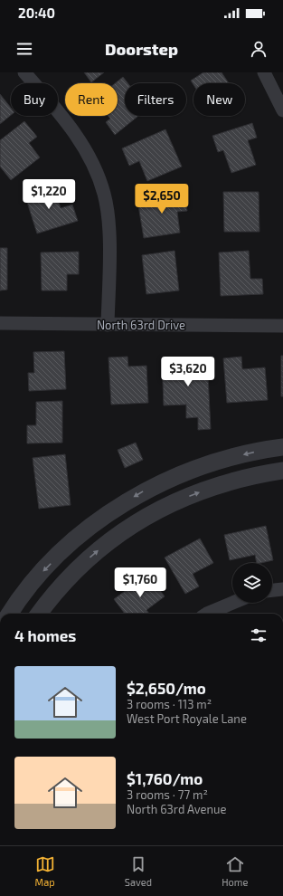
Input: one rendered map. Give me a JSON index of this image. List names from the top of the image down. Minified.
{"streets":{"street":["North 63rd Drive"]},"page":{"status":"20:40","header":"Doorstep","chip":["Buy","Rent","Filters","New"],"price":["$1,220","$2,650","$3,620","$1,760"],"heading":"4 homes","list":[{"name":"$2,650/mo","note":"3 rooms · 113 m² · West Port Royale Lane"},{"name":"$1,760/mo","note":"3 rooms · 77 m² · North 63rd Avenue"}],"tabs":["Map","Saved","Home"]}}
